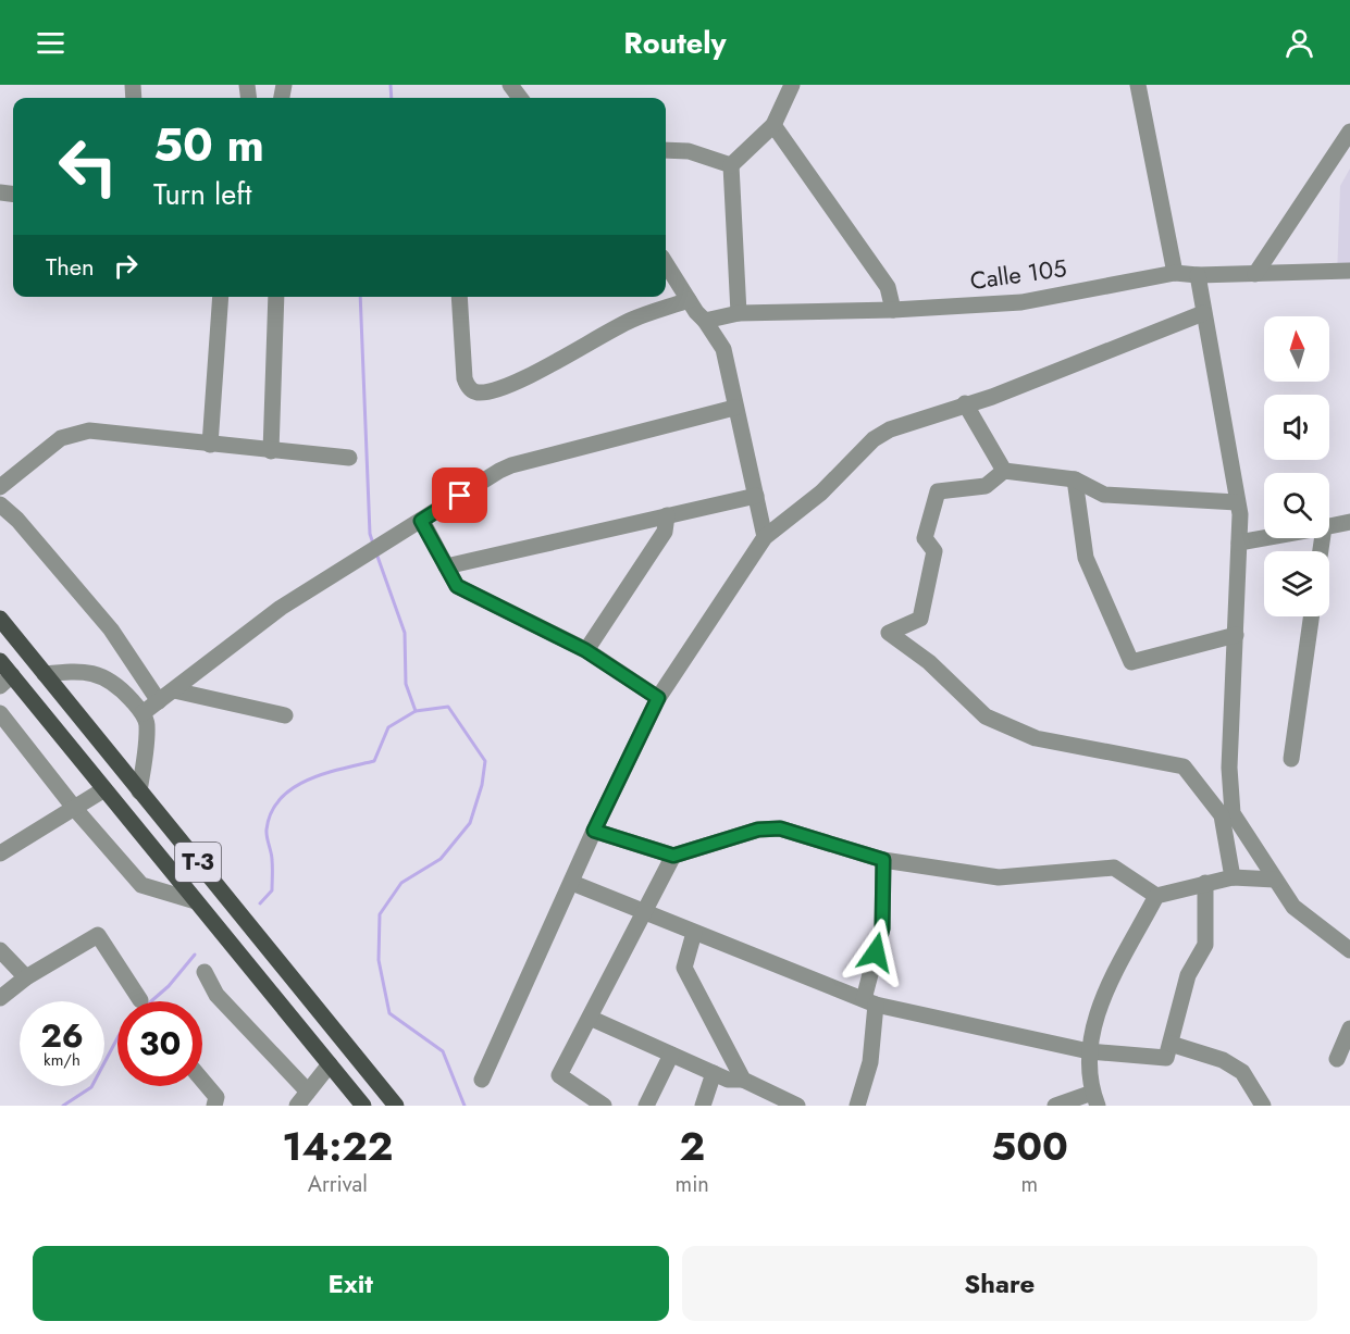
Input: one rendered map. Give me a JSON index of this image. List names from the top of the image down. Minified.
{"streets":{"main road":["T-3"],"street":["Calle 105"]},"north":"top","page":{"header":"Routely","turn":["50 m","Turn left"],"then":"Then","speed":"26 km/h","limit":"30","eta":["14:22","Arrival","2","min","500","m"],"buttons":["Exit","Share"]}}
